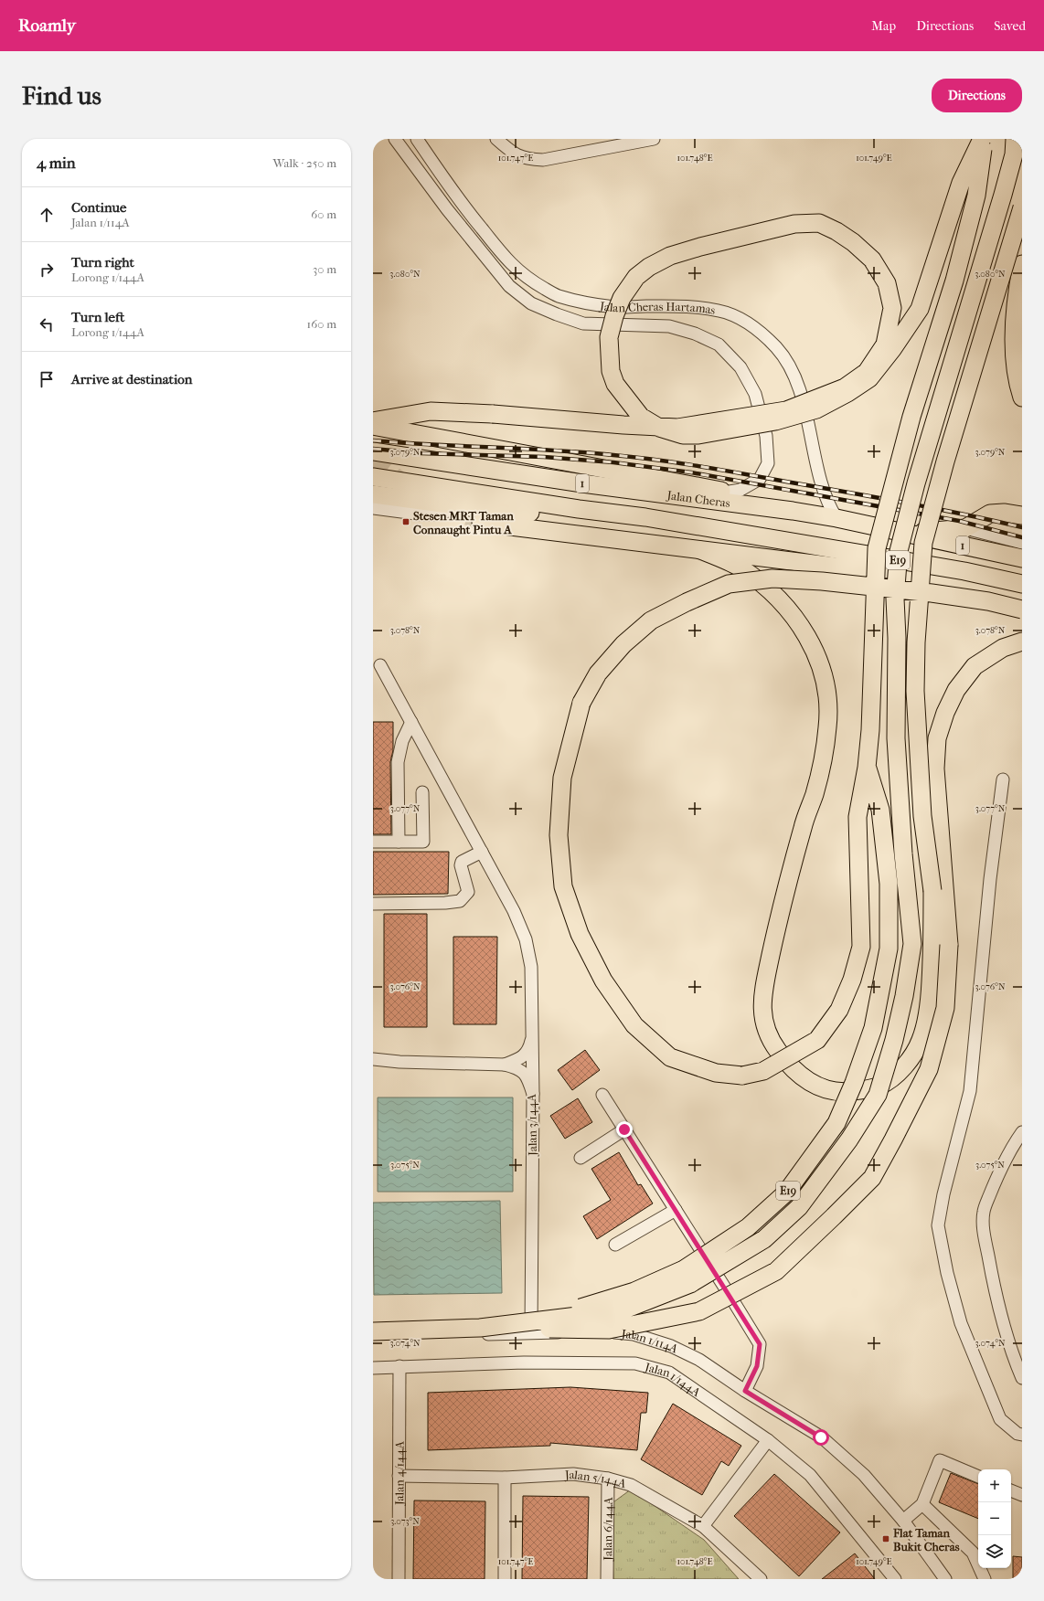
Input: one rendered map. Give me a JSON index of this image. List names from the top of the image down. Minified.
{"streets":{"highway":["1","Jalan Cheras","E19"],"street":["Jalan Cheras Hartamas","Jalan 3/144A","Jalan 1/114A","Jalan 1/144A","Jalan 4/144A","Jalan 5/144A","Jalan 6/144A"]},"crossings":[["Jalan Cheras Hartamas","Jalan Cheras"],["Jalan 3/144A","Jalan 1/114A"],["Jalan 1/144A","Jalan 4/144A"],["Jalan 4/144A","Jalan 5/144A"],["Jalan 5/144A","Jalan 6/144A"]],"places":{"transit":["Stesen MRT Taman Connaught Pintu A","Flat Taman Bukit Cheras"]},"page":{"header":"Roamly","nav":["Map","Directions","Saved"],"buttons":"Directions","title":"Find us","heading":["4 min","Walk · 250 m"],"list":[["Continue","Jalan 1/114A","60 m"],["Turn right","Lorong 1/144A","30 m"],["Turn left","Lorong 1/144A","160 m"],"Arrive at destination"],"map_buttons":["+","−"]},"coordinates":["101.747°E","101.748°E","101.749°E","3.080°N","3.079°N","3.078°N","3.077°N","3.076°N","3.075°N","3.074°N","3.073°N"]}
